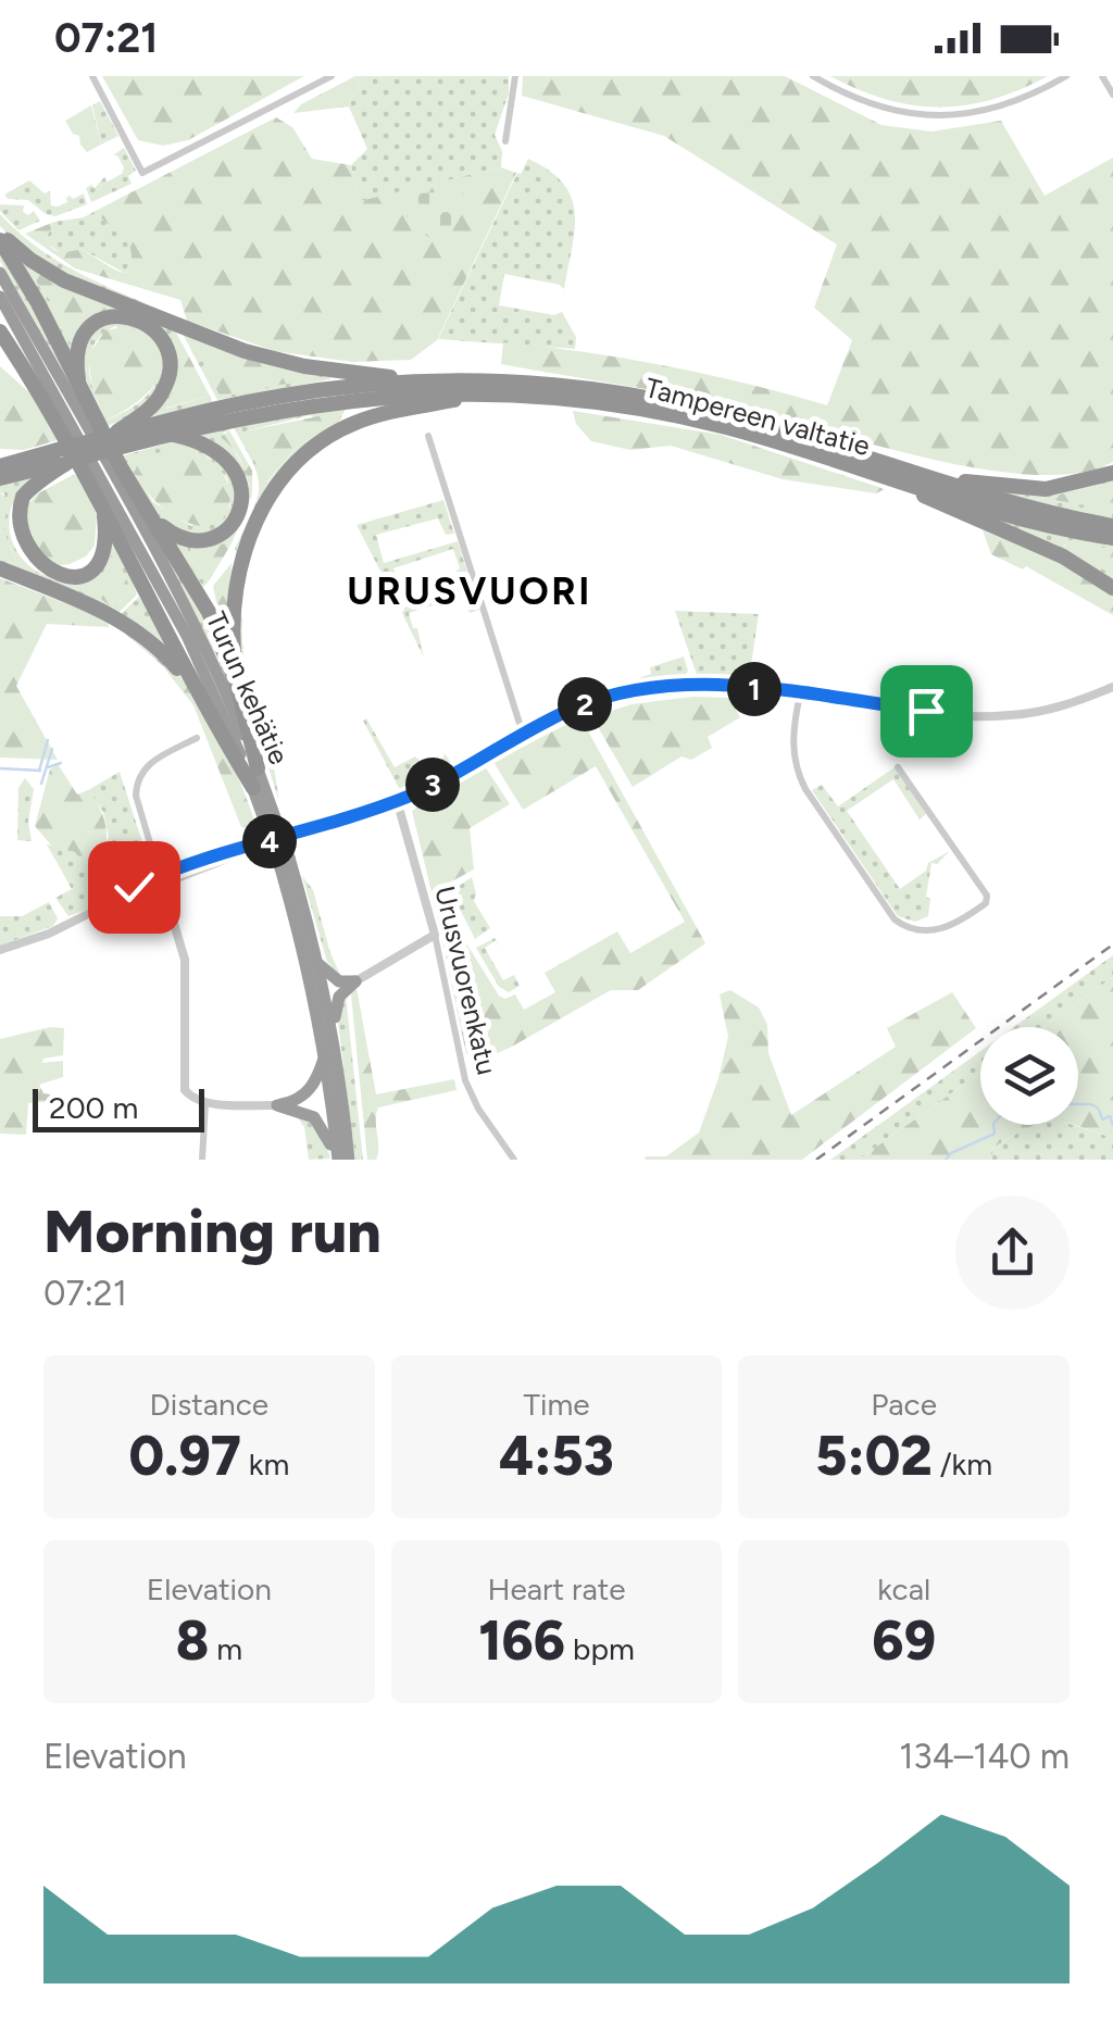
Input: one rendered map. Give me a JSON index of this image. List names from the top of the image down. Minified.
{"streets":{"highway":["Tampereen valtatie","Turun kehätie"],"street":["Urusvuorenkatu"]},"districts":["URUSVUORI"],"scale_bar":"200 m","page":{"status":"07:21","pins":["1","2","3","4"],"scale":"200 m","heading":["Morning run","07:21"],"stats":[["Distance","0.97 km"],["Time","4:53"],["Pace","5:02 /km"],["Elevation","8 m"],["Heart rate","166 bpm"],["kcal","69"]],"chart":["Elevation","134–140 m"]}}
